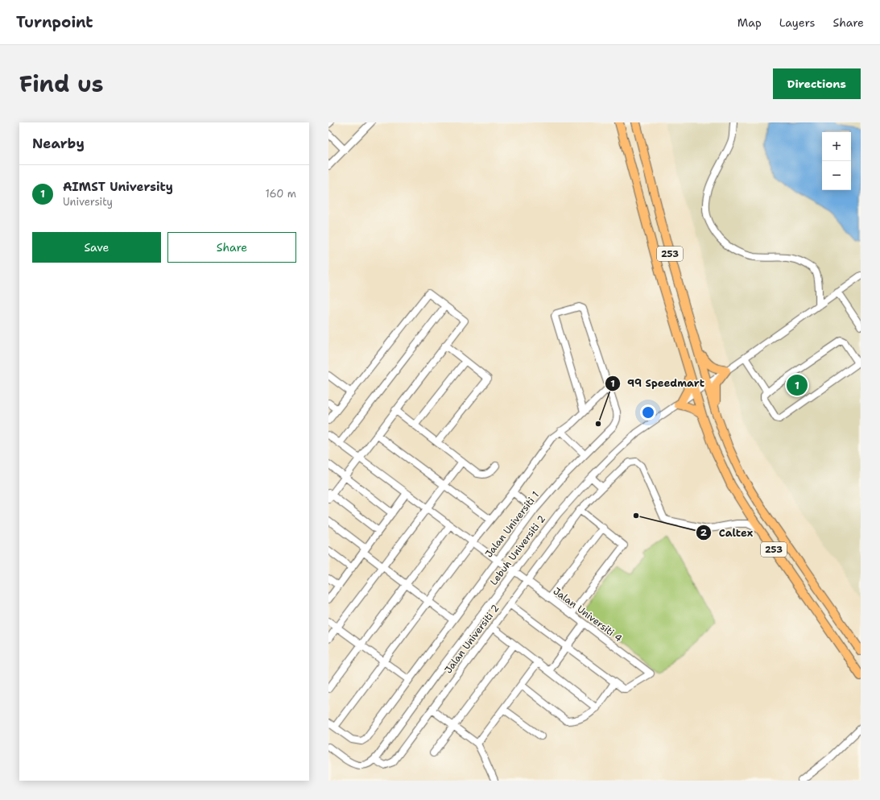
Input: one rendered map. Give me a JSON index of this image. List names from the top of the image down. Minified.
{"streets":{"main road":["253"],"street":["Jalan Universiti 1","Lebuh Universiti 2","Jalan Universiti 4","Jalan Universiti 2"]},"crossings":[["253","Lebuh Universiti 2"],["253","Jalan Universiti 2"],["Jalan Universiti 1","Jalan Universiti 4"],["Lebuh Universiti 2","Jalan Universiti 4"],["Lebuh Universiti 2","Jalan Universiti 2"],["Jalan Universiti 4","Jalan Universiti 2"]],"places":["99 Speedmart","Caltex"],"page":{"header":"Turnpoint","nav":["Map","Layers","Share"],"title":"Find us","buttons":["Directions",["Save","Share"]],"heading":"Nearby","map_buttons":["+","−"],"list":[{"mark":"1","name":"AIMST University","note":"University","value":"160 m"}],"pins":"1"}}
